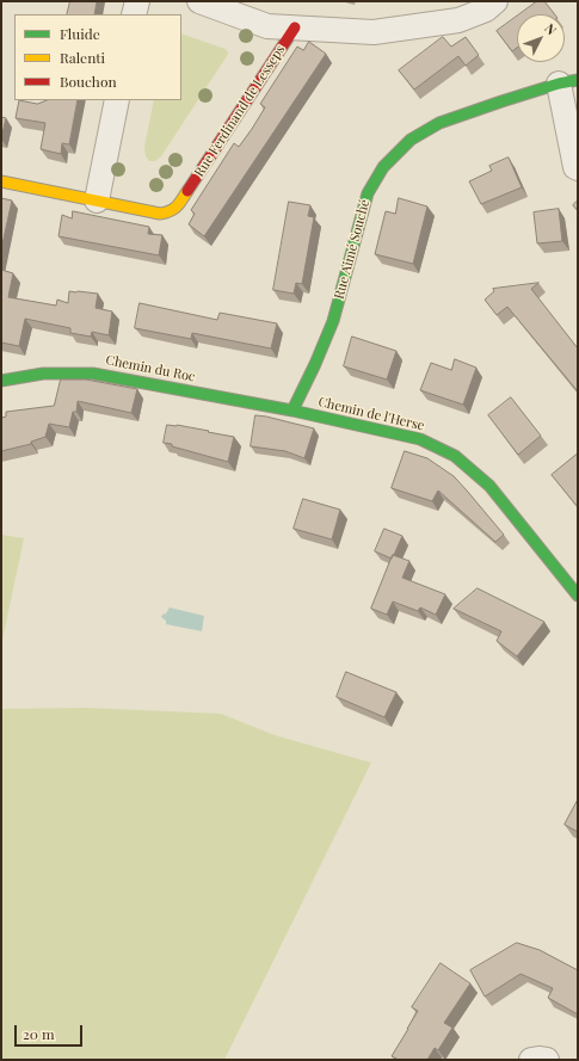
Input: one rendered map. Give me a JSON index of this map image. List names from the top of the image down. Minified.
{"streets":{"street":["Rue Ferdinand de Lesseps","Rue Aimé Souché","Chemin du Roc","Chemin de l'Herse"]},"crossings":[["Rue Aimé Souché","Chemin du Roc"],["Rue Aimé Souché","Chemin de l'Herse"],["Chemin du Roc","Chemin de l'Herse"]],"legend":["Fluide","Ralenti","Bouchon"],"scale_bar":"20 m","north":"top right"}
